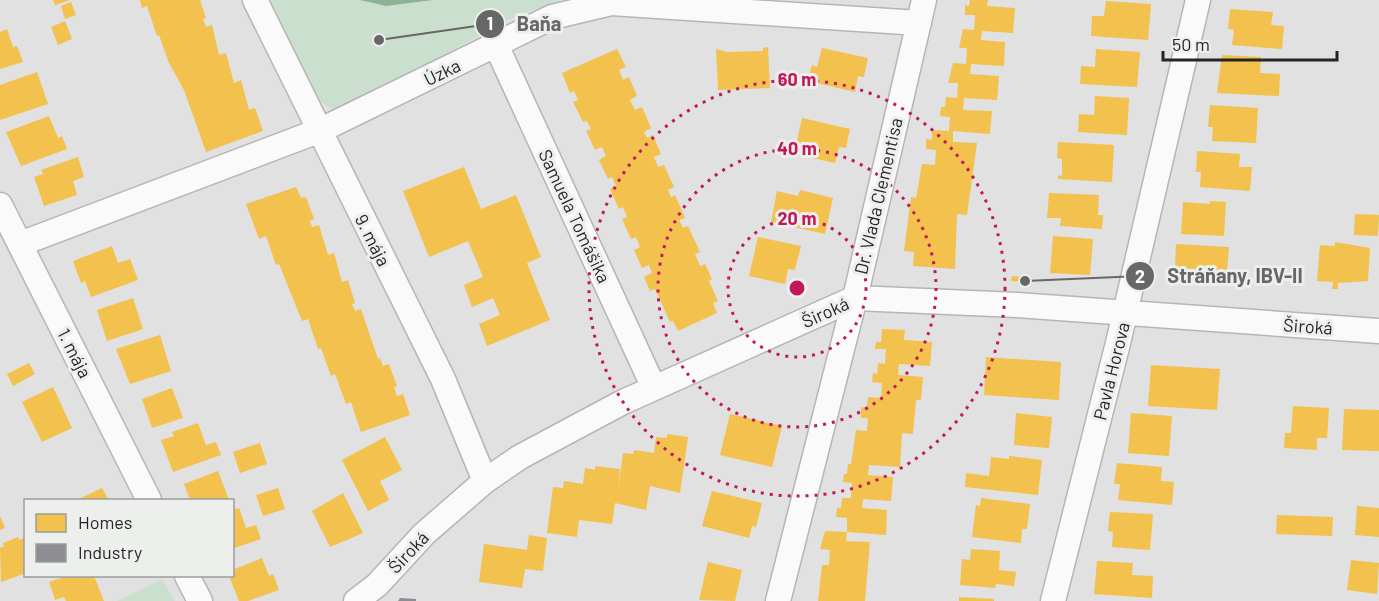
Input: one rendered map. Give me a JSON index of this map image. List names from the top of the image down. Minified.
{"streets":{"street":["Úzka","Dr. Vlada Clementisa","Samuela Tomášika","9. mája","Široká","1. mája","Pavla Horova"]},"crossings":[["Úzka","Dr. Vlada Clementisa"],["Úzka","Samuela Tomášika"],["Úzka","9. mája"],["Úzka","1. mája"],["Dr. Vlada Clementisa","Široká"],["Samuela Tomášika","Široká"],["9. mája","Široká"],["Široká","Pavla Horova"]],"places":["Baňa","Stráňany, IBV-II"],"legend":["Homes","Industry"],"scale_bar":"50 m","rings":["60 m","40 m","20 m"]}
